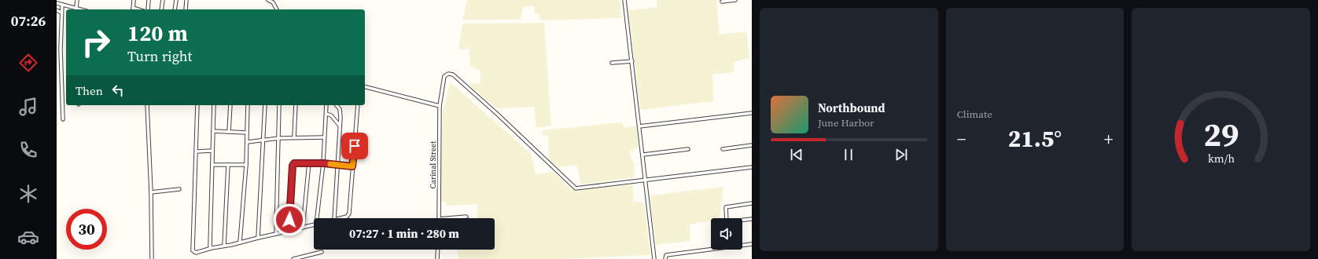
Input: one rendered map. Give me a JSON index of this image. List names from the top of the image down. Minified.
{"streets":{"street":["Carinal Street"]},"page":{"tabs":"07:26","tile":"Climate","turn":["120 m","Turn right"],"then":"Then","song":["Northbound","June Harbor"],"heat":["−","21.5°","+"],"limit":"30","trip":"07:27 · 1 min · 280 m","gauge":["29","km/h"]}}
